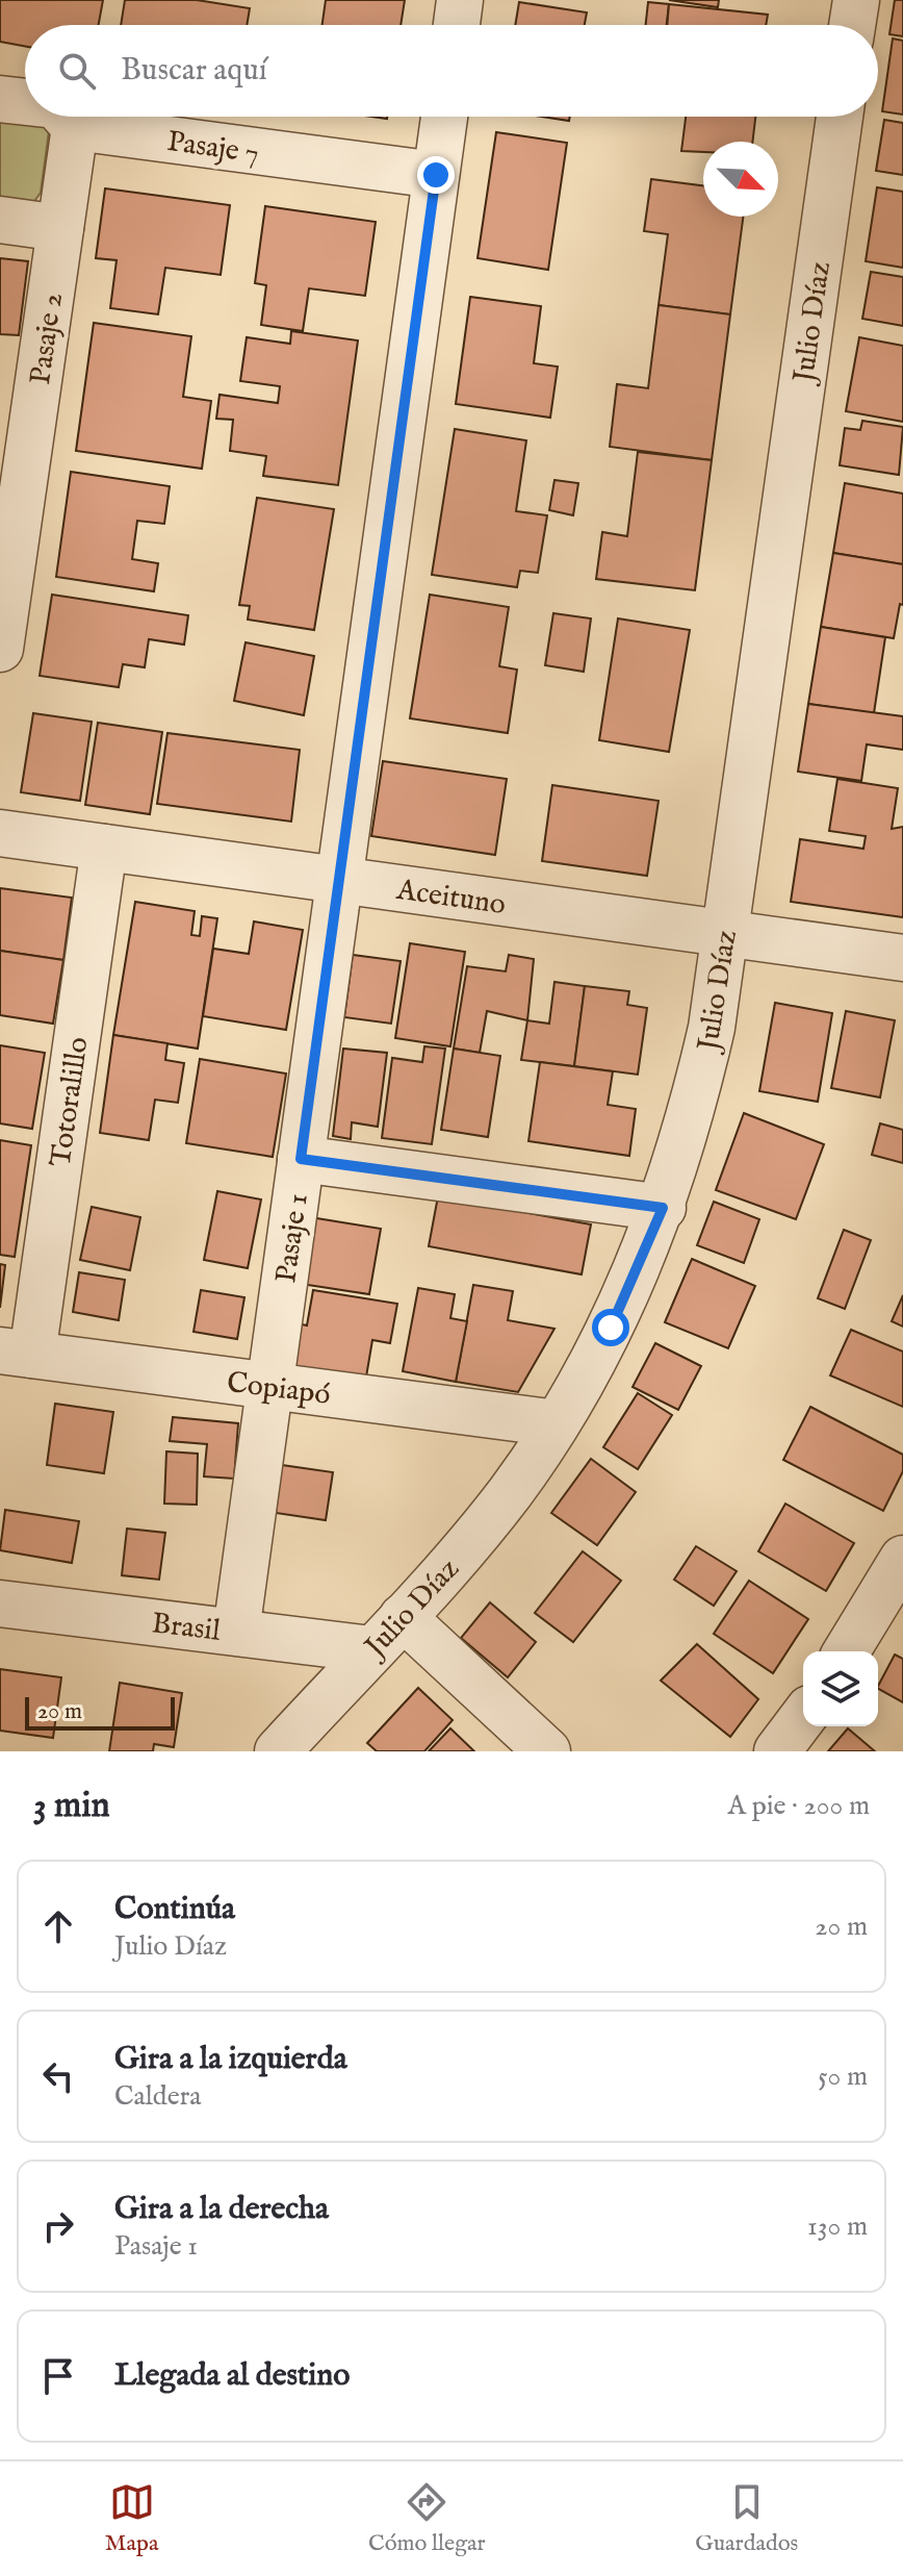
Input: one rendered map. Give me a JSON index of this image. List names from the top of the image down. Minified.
{"streets":{"street":["Pasaje 7","Julio Díaz","Pasaje 2","Aceituno","Totoralillo","Pasaje 1","Copiapó","Brasil"]},"crossings":[["Pasaje 7","Pasaje 2"],["Pasaje 7","Pasaje 1"],["Julio Díaz","Aceituno"],["Julio Díaz","Copiapó"],["Julio Díaz","Brasil"],["Aceituno","Totoralillo"],["Aceituno","Pasaje 1"],["Totoralillo","Copiapó"],["Pasaje 1","Copiapó"],["Pasaje 1","Brasil"]],"scale_bar":"20 m","north":"bottom right","page":{"search":"Buscar aquí","scale":"20 m","heading":["3 min","A pie · 200 m"],"list":[["Continúa","Julio Díaz","20 m"],["Gira a la izquierda","Caldera","50 m"],["Gira a la derecha","Pasaje 1","130 m"],"Llegada al destino"],"nav":["Mapa","Cómo llegar","Guardados"]}}
